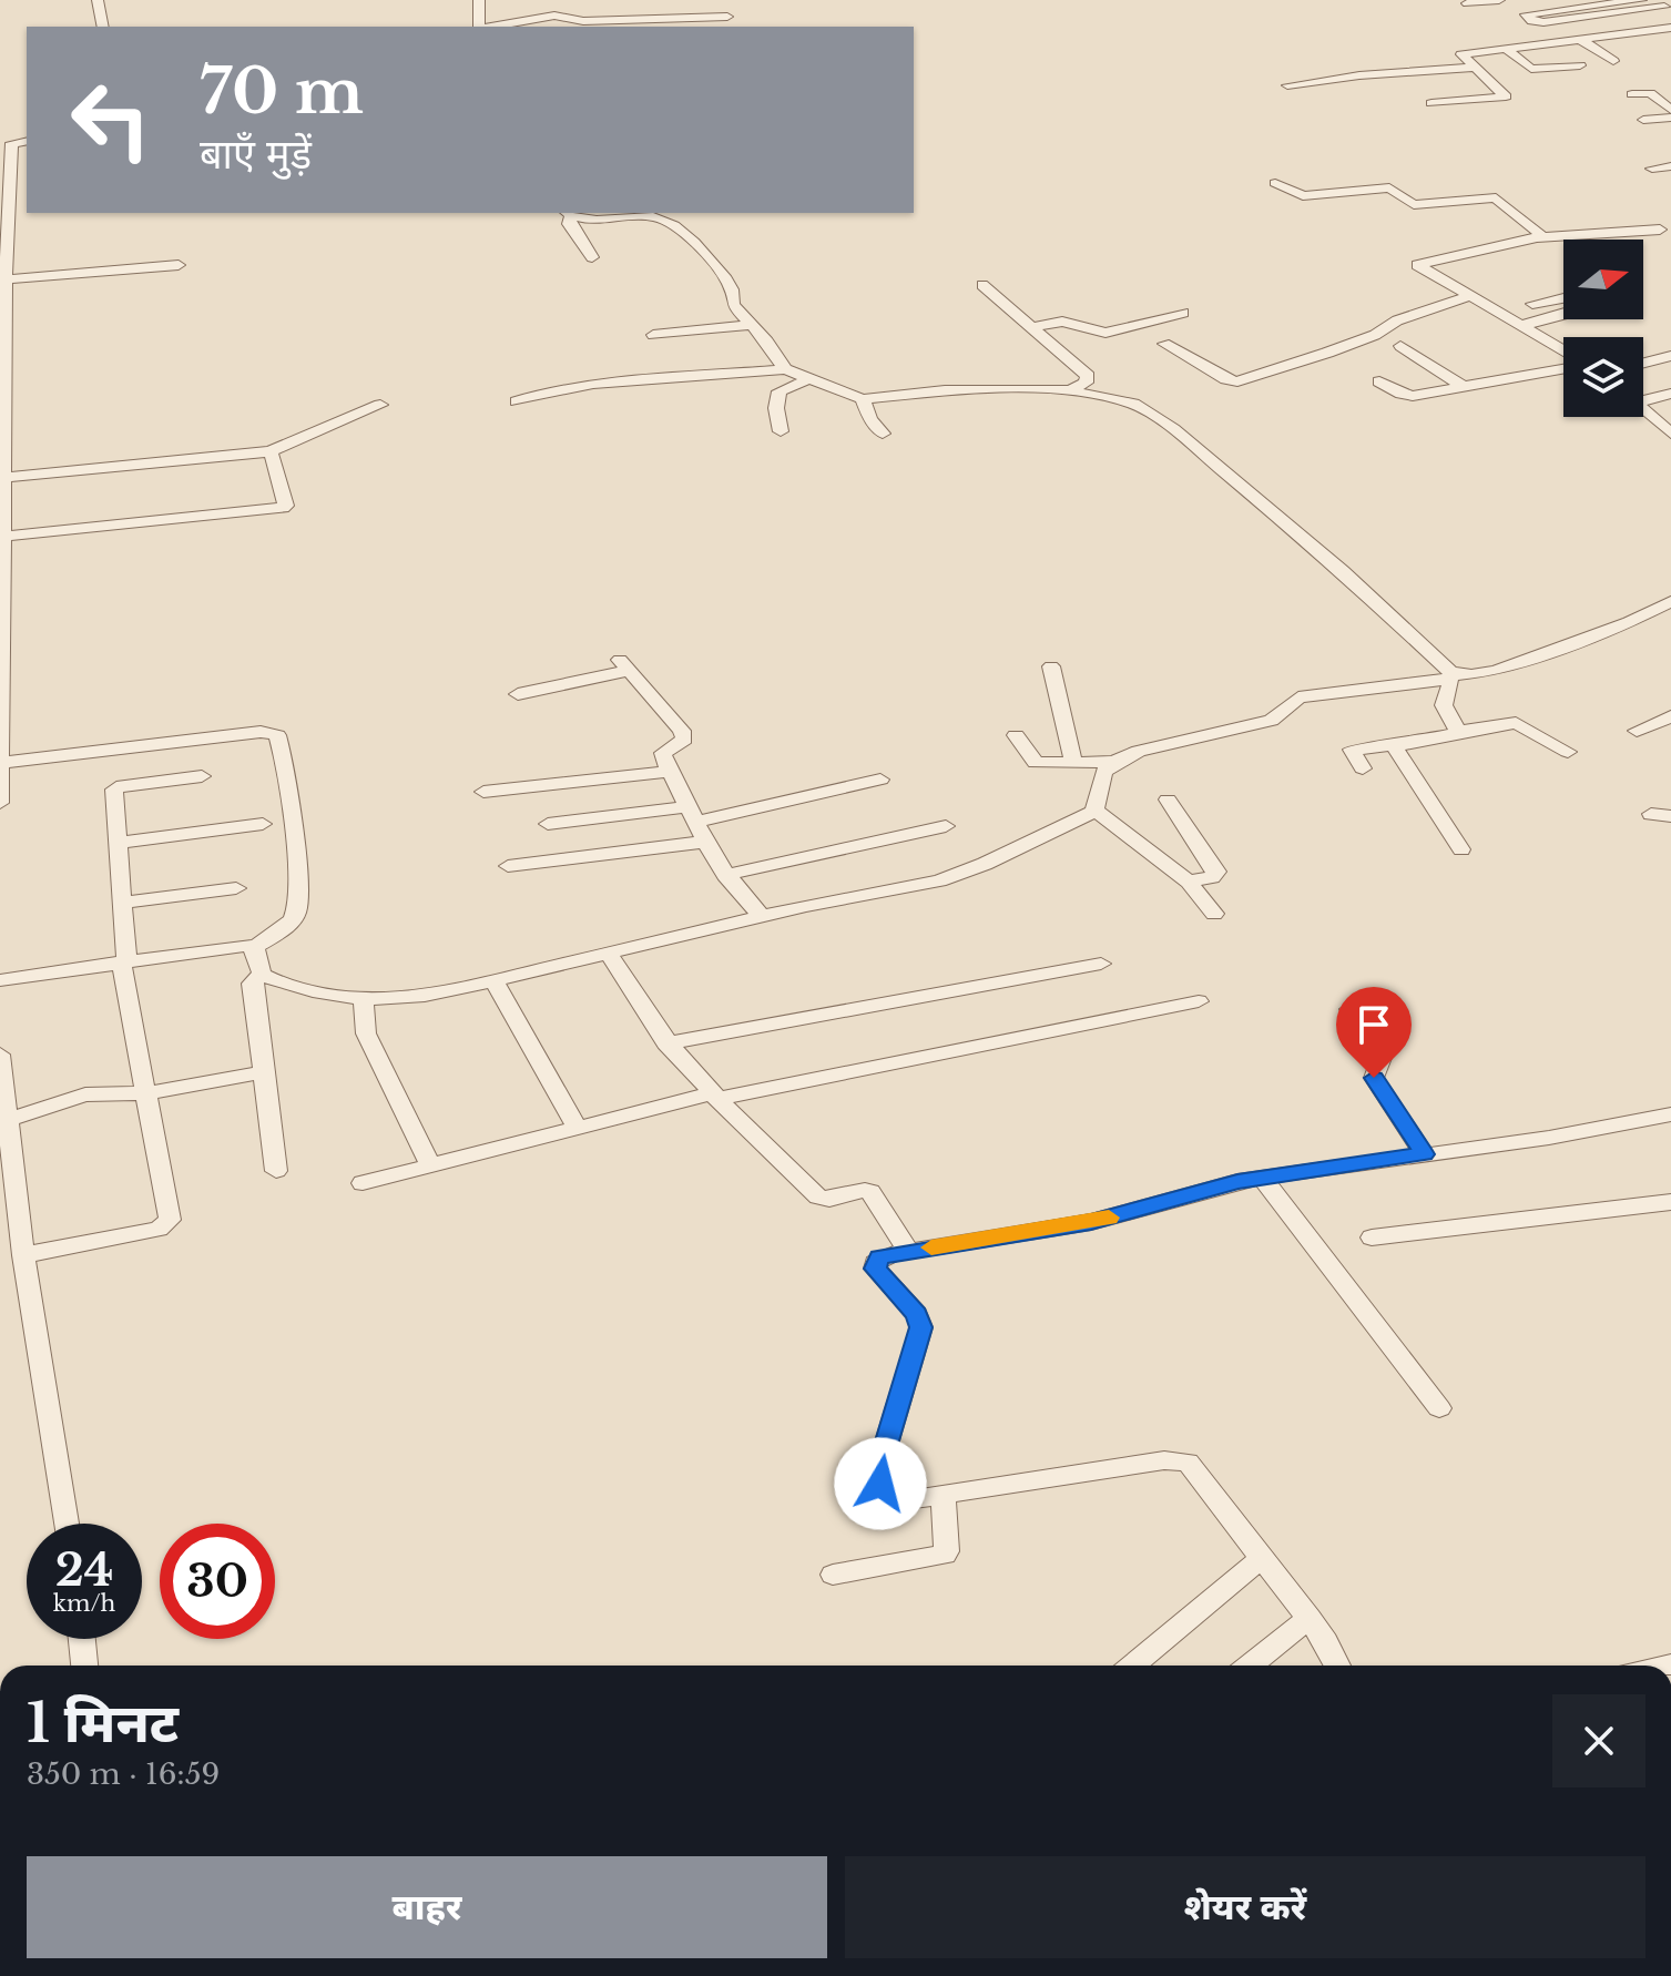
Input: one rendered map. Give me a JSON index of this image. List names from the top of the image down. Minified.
{"north":"right","page":{"turn":["70 m","बाएँ मुड़ें"],"speed":"24 km/h","limit":"30","heading":["1 मिनट","350 m · 16:59"],"buttons":["बाहर","शेयर करें"]}}
